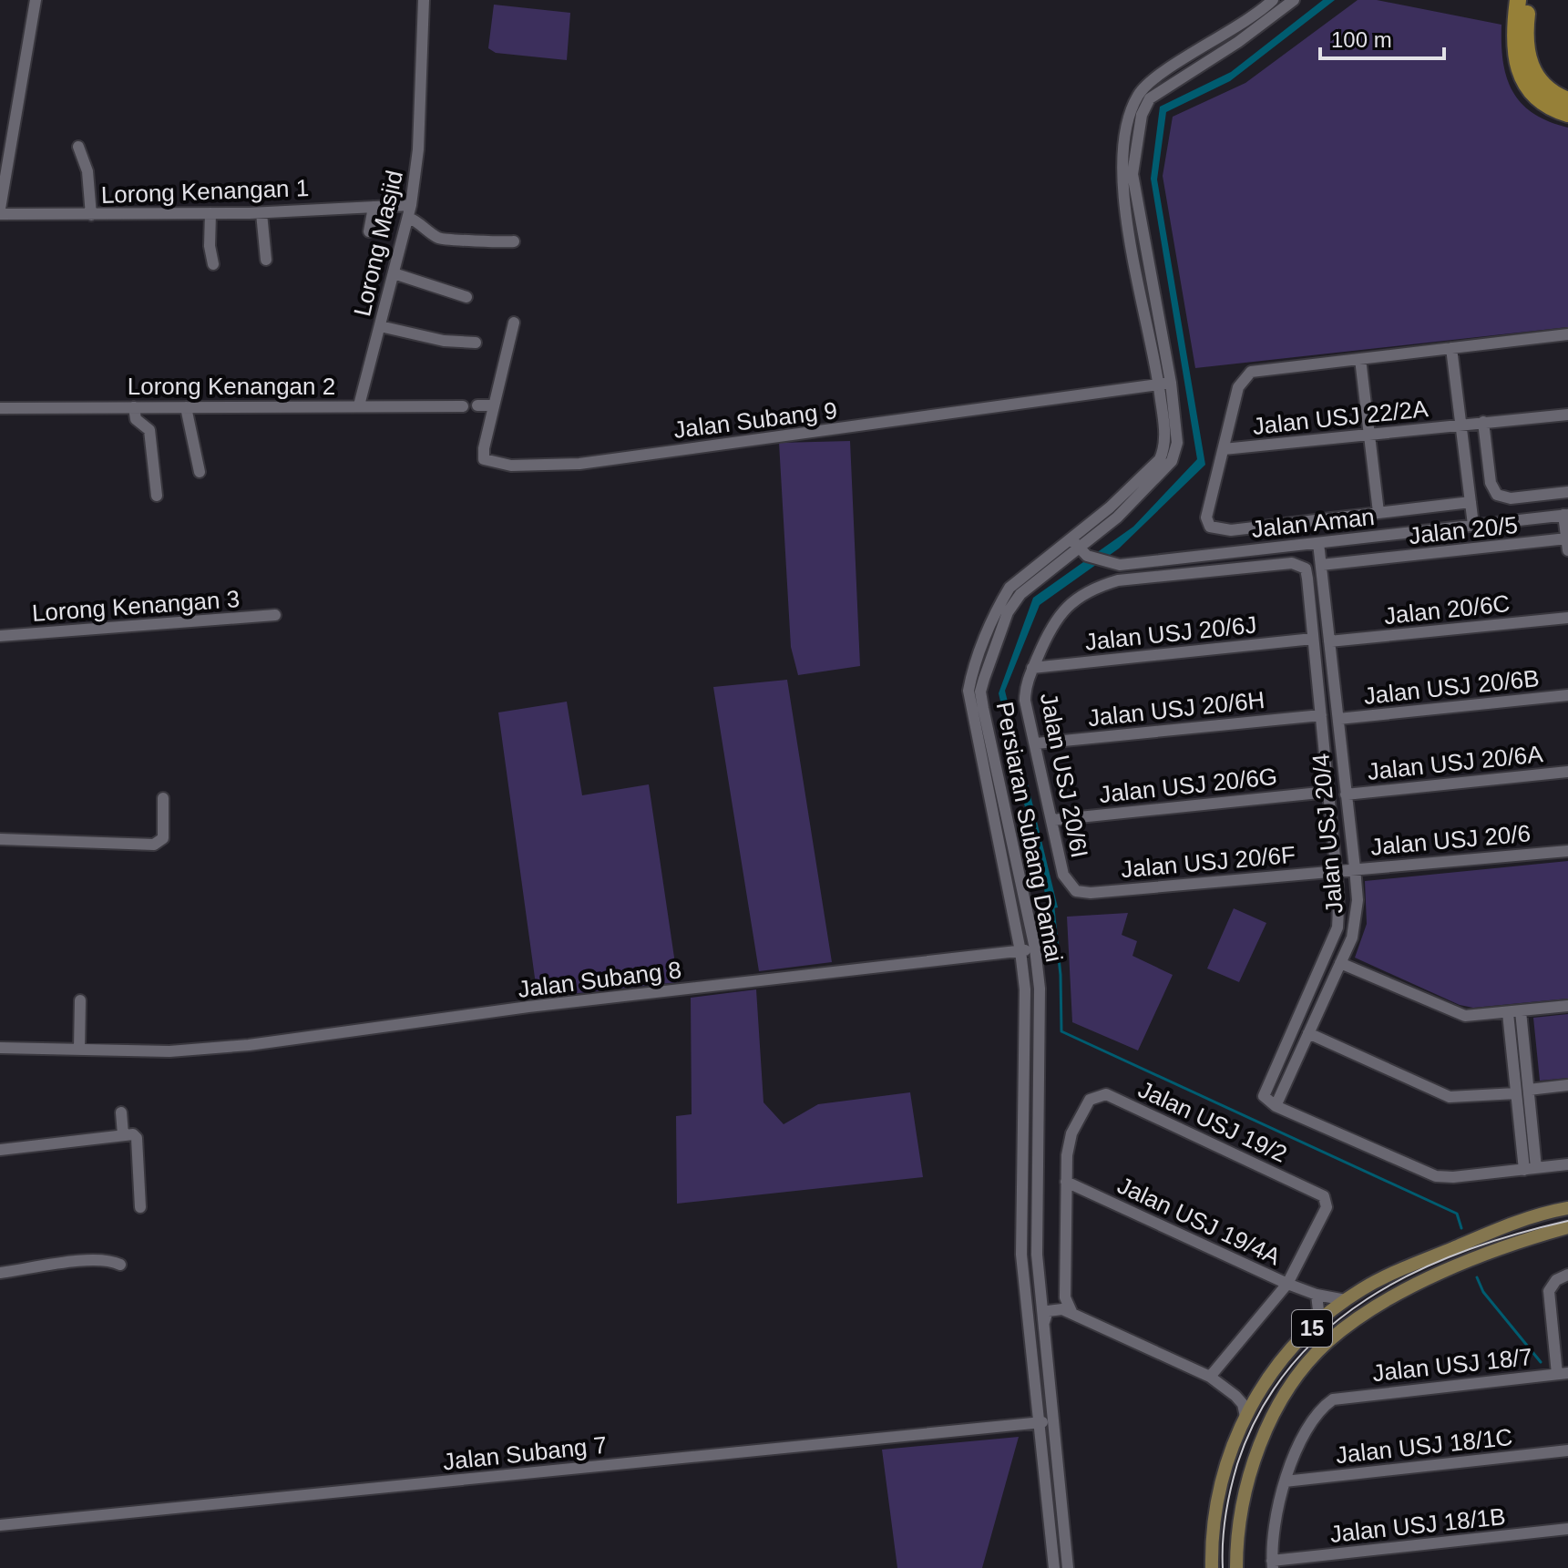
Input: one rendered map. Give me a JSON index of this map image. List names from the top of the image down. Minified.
{"streets":{"main road":["15"],"street":["Lorong Kenangan 1","Lorong Masjid","Lorong Kenangan 2","Jalan USJ 22/2A","Jalan Subang 9","Jalan Aman","Jalan 20/5","Lorong Kenangan 3","Jalan 20/6C","Jalan USJ 20/6J","Jalan USJ 20/6B","Jalan USJ 20/6H","Jalan USJ 20/6A","Jalan USJ 20/6I","Jalan USJ 20/6G","Persiaran Subang Damai","Jalan USJ 20/4","Jalan USJ 20/6","Jalan USJ 20/6F","Jalan Subang 8","Jalan USJ 19/2","Jalan USJ 19/4A","Jalan USJ 18/7","Jalan USJ 18/1C","Jalan Subang 7","Jalan USJ 18/1B"]},"crossings":[["Lorong Kenangan 1","Lorong Masjid"],["Lorong Masjid","Lorong Kenangan 2"],["Jalan Subang 9","Persiaran Subang Damai"],["Jalan Aman","Persiaran Subang Damai"],["Jalan Aman","Jalan USJ 20/4"],["Jalan 20/5","Jalan USJ 20/4"],["Jalan 20/6C","Jalan USJ 20/4"],["Jalan USJ 20/6J","Jalan USJ 20/6I"],["Jalan USJ 20/6B","Jalan USJ 20/4"],["Jalan USJ 20/6H","Jalan USJ 20/6I"],["Jalan USJ 20/6A","Jalan USJ 20/4"],["Jalan USJ 20/6I","Jalan USJ 20/6G"],["Jalan USJ 20/6I","Jalan USJ 20/6F"],["Persiaran Subang Damai","Jalan Subang 8"],["Persiaran Subang Damai","Jalan Subang 7"],["Jalan USJ 20/4","Jalan USJ 20/6"],["Jalan USJ 20/6","Jalan USJ 20/6F"],["Jalan USJ 19/2","Jalan USJ 19/4A"],["Jalan USJ 19/4A","15"],["Jalan USJ 18/7","Jalan USJ 18/1C"]],"scale_bar":"100 m"}
